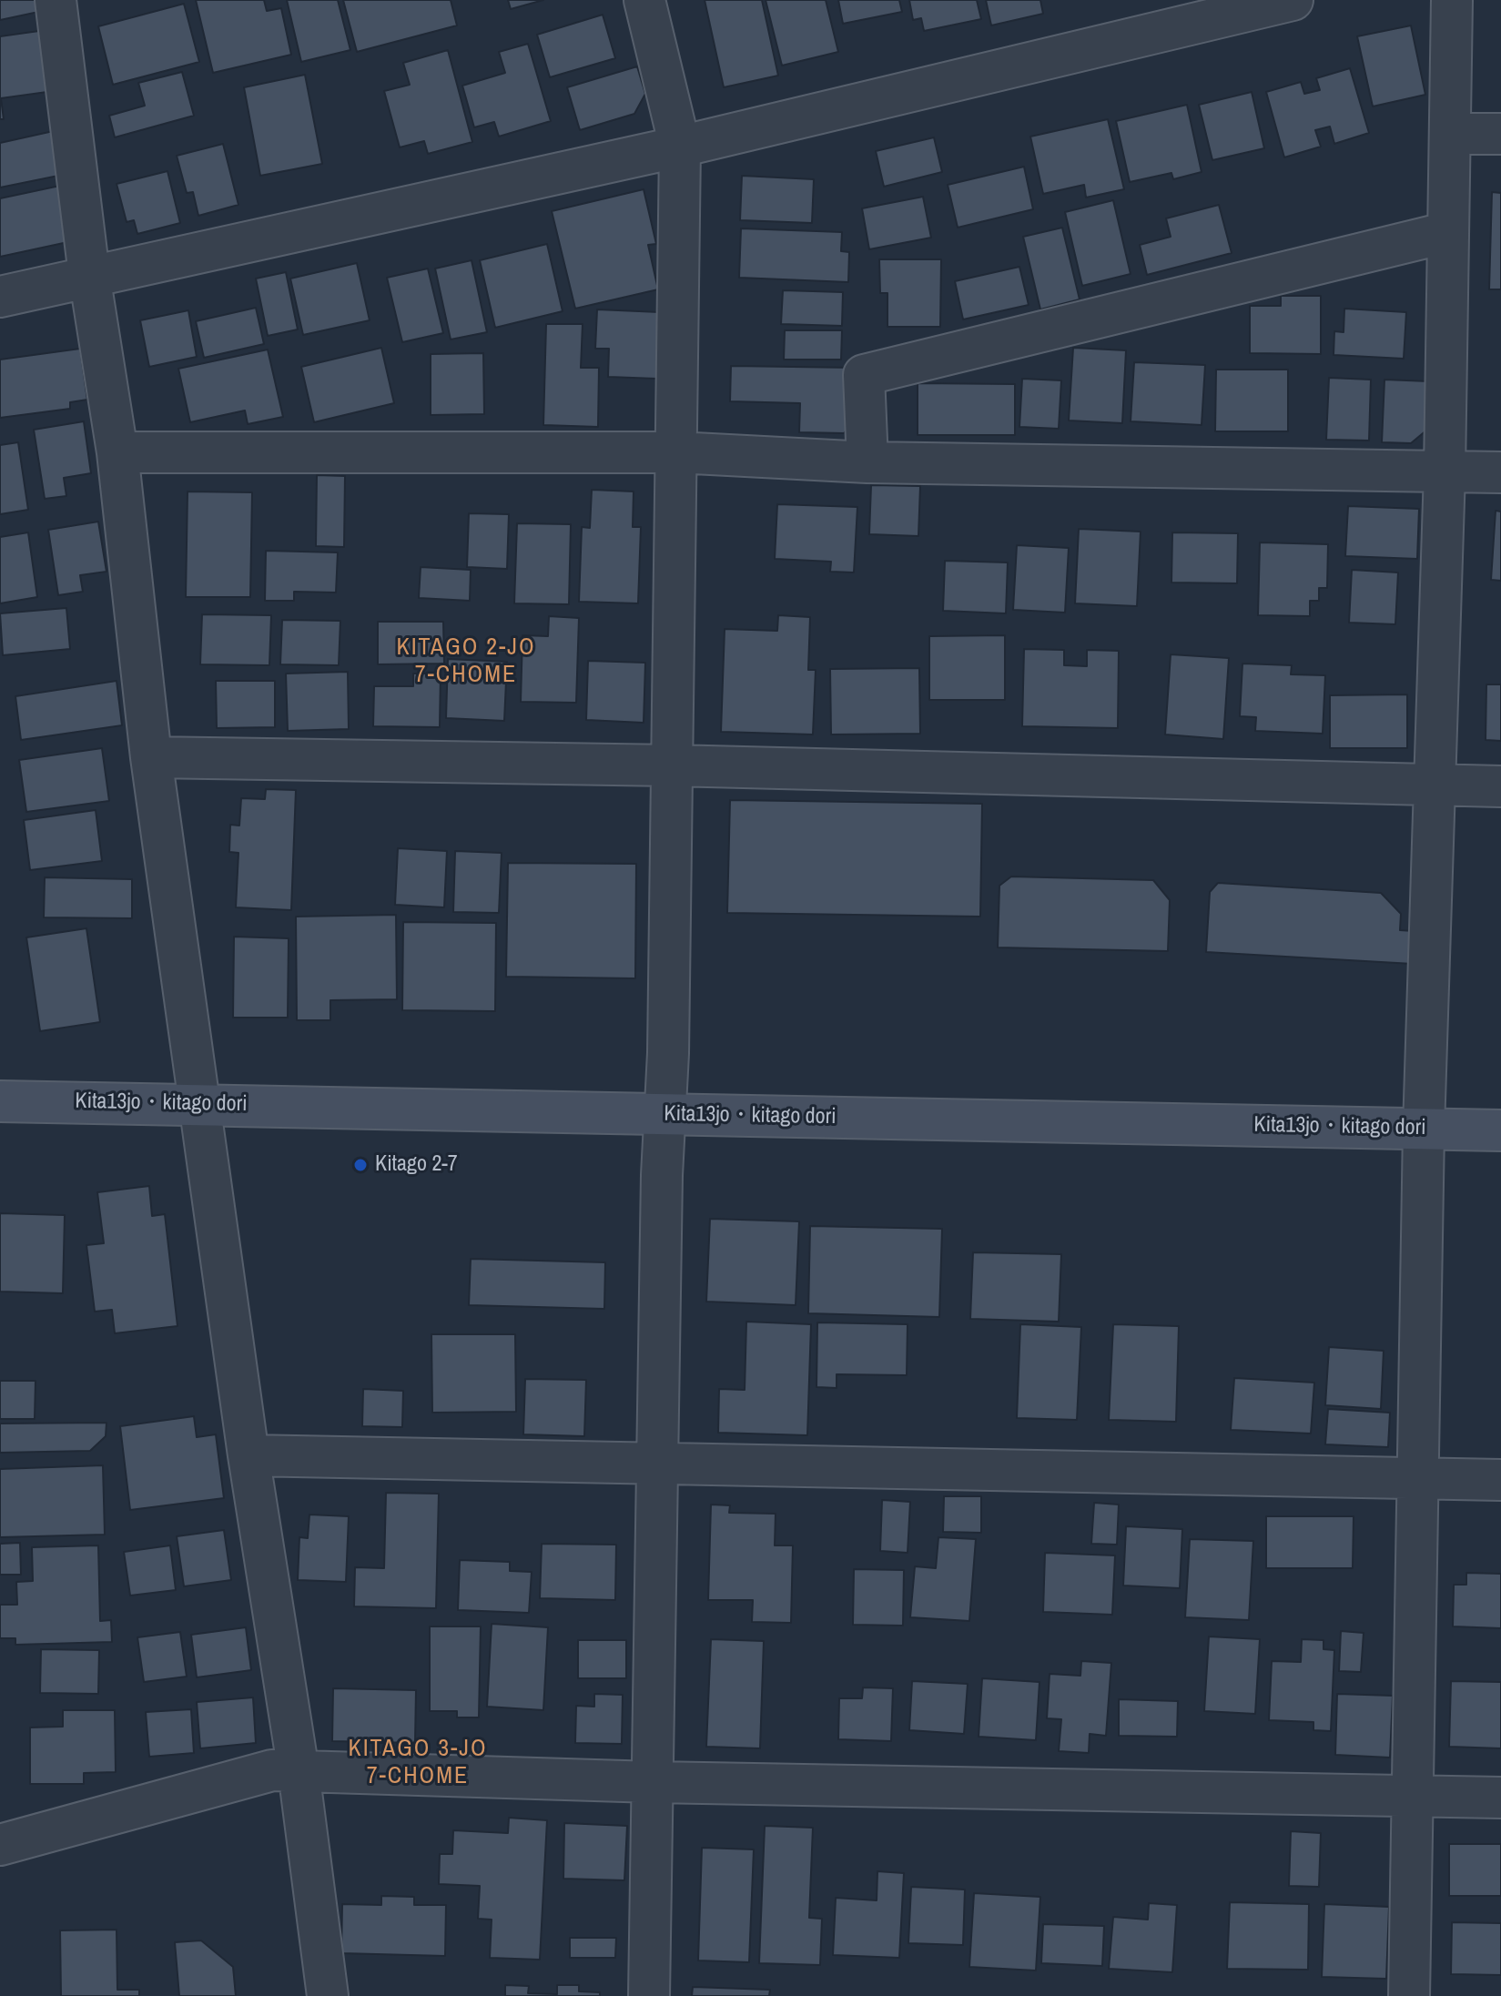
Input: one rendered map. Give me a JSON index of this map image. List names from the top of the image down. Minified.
{"streets":{"main road":["Kita13jo・kitago dori"]},"districts":["KITAGO 2-JO 7-CHOME","KITAGO 3-JO 7-CHOME"],"places":["Kitago 2-7"]}
